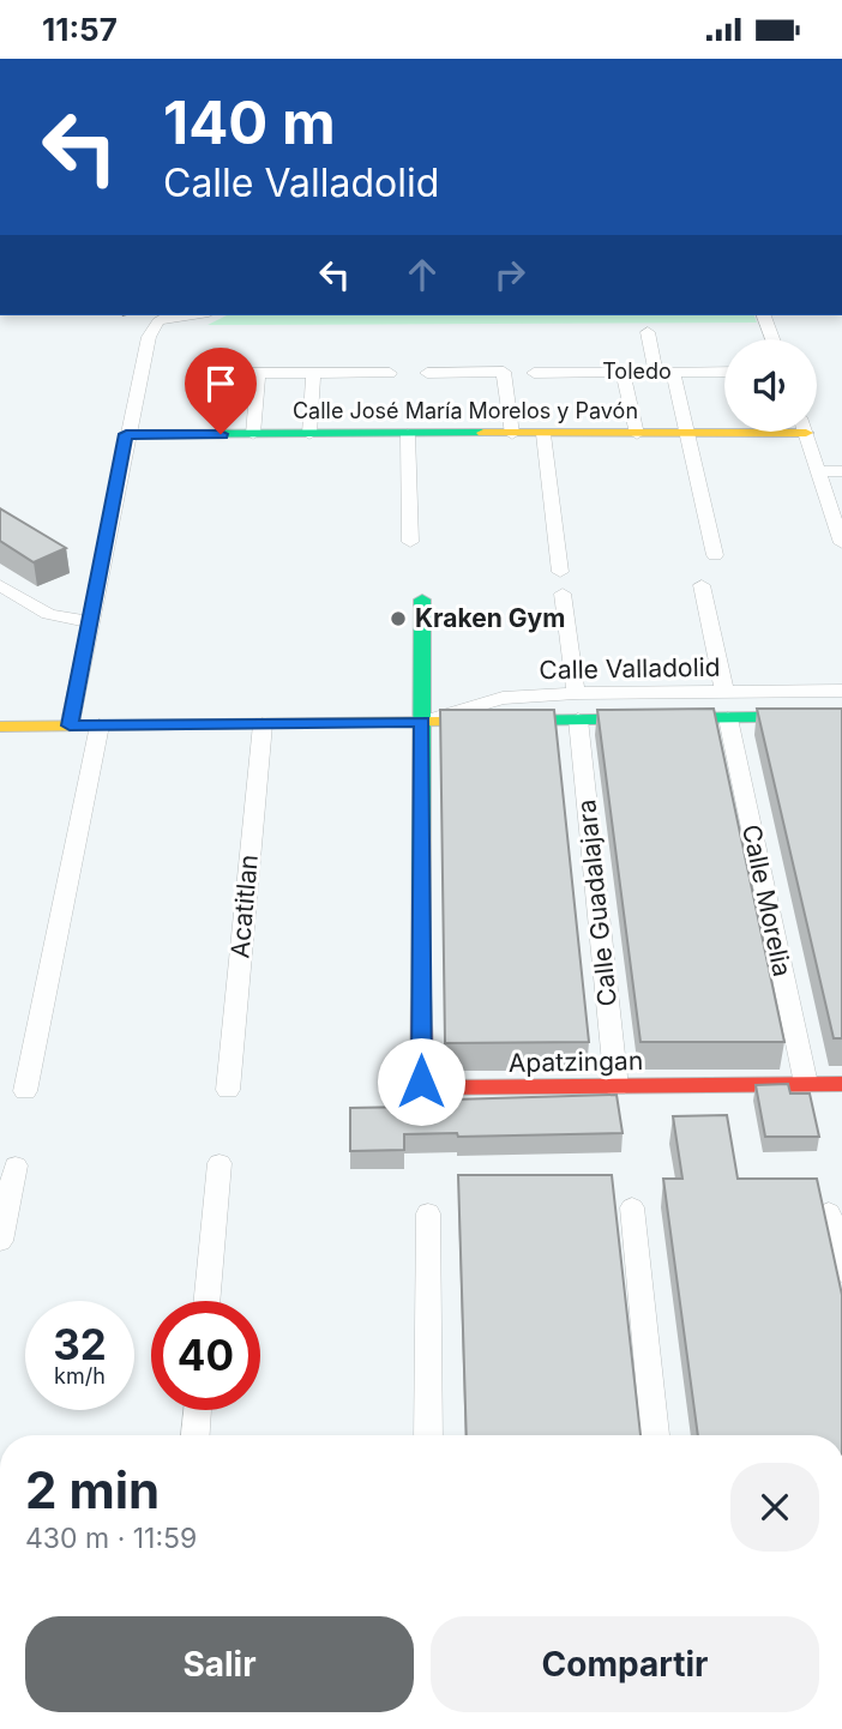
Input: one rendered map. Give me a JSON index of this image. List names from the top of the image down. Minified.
{"streets":{"street":["Toledo","Calle José María Morelos y Pavón","Calle Valladolid","Calle Morelia","Calle Guadalajara","Acatitlan","Apatzingan"]},"crossings":[["Calle Valladolid","Calle Morelia"],["Calle Valladolid","Calle Guadalajara"],["Calle Valladolid","Acatitlan"],["Calle Valladolid","Apatzingan"],["Calle Morelia","Apatzingan"],["Calle Guadalajara","Apatzingan"]],"places":["Kraken Gym"],"page":{"status":"11:57","turn":["140 m","Calle Valladolid"],"speed":"32 km/h","limit":"40","heading":["2 min","430 m · 11:59"],"buttons":["Salir","Compartir"]}}
